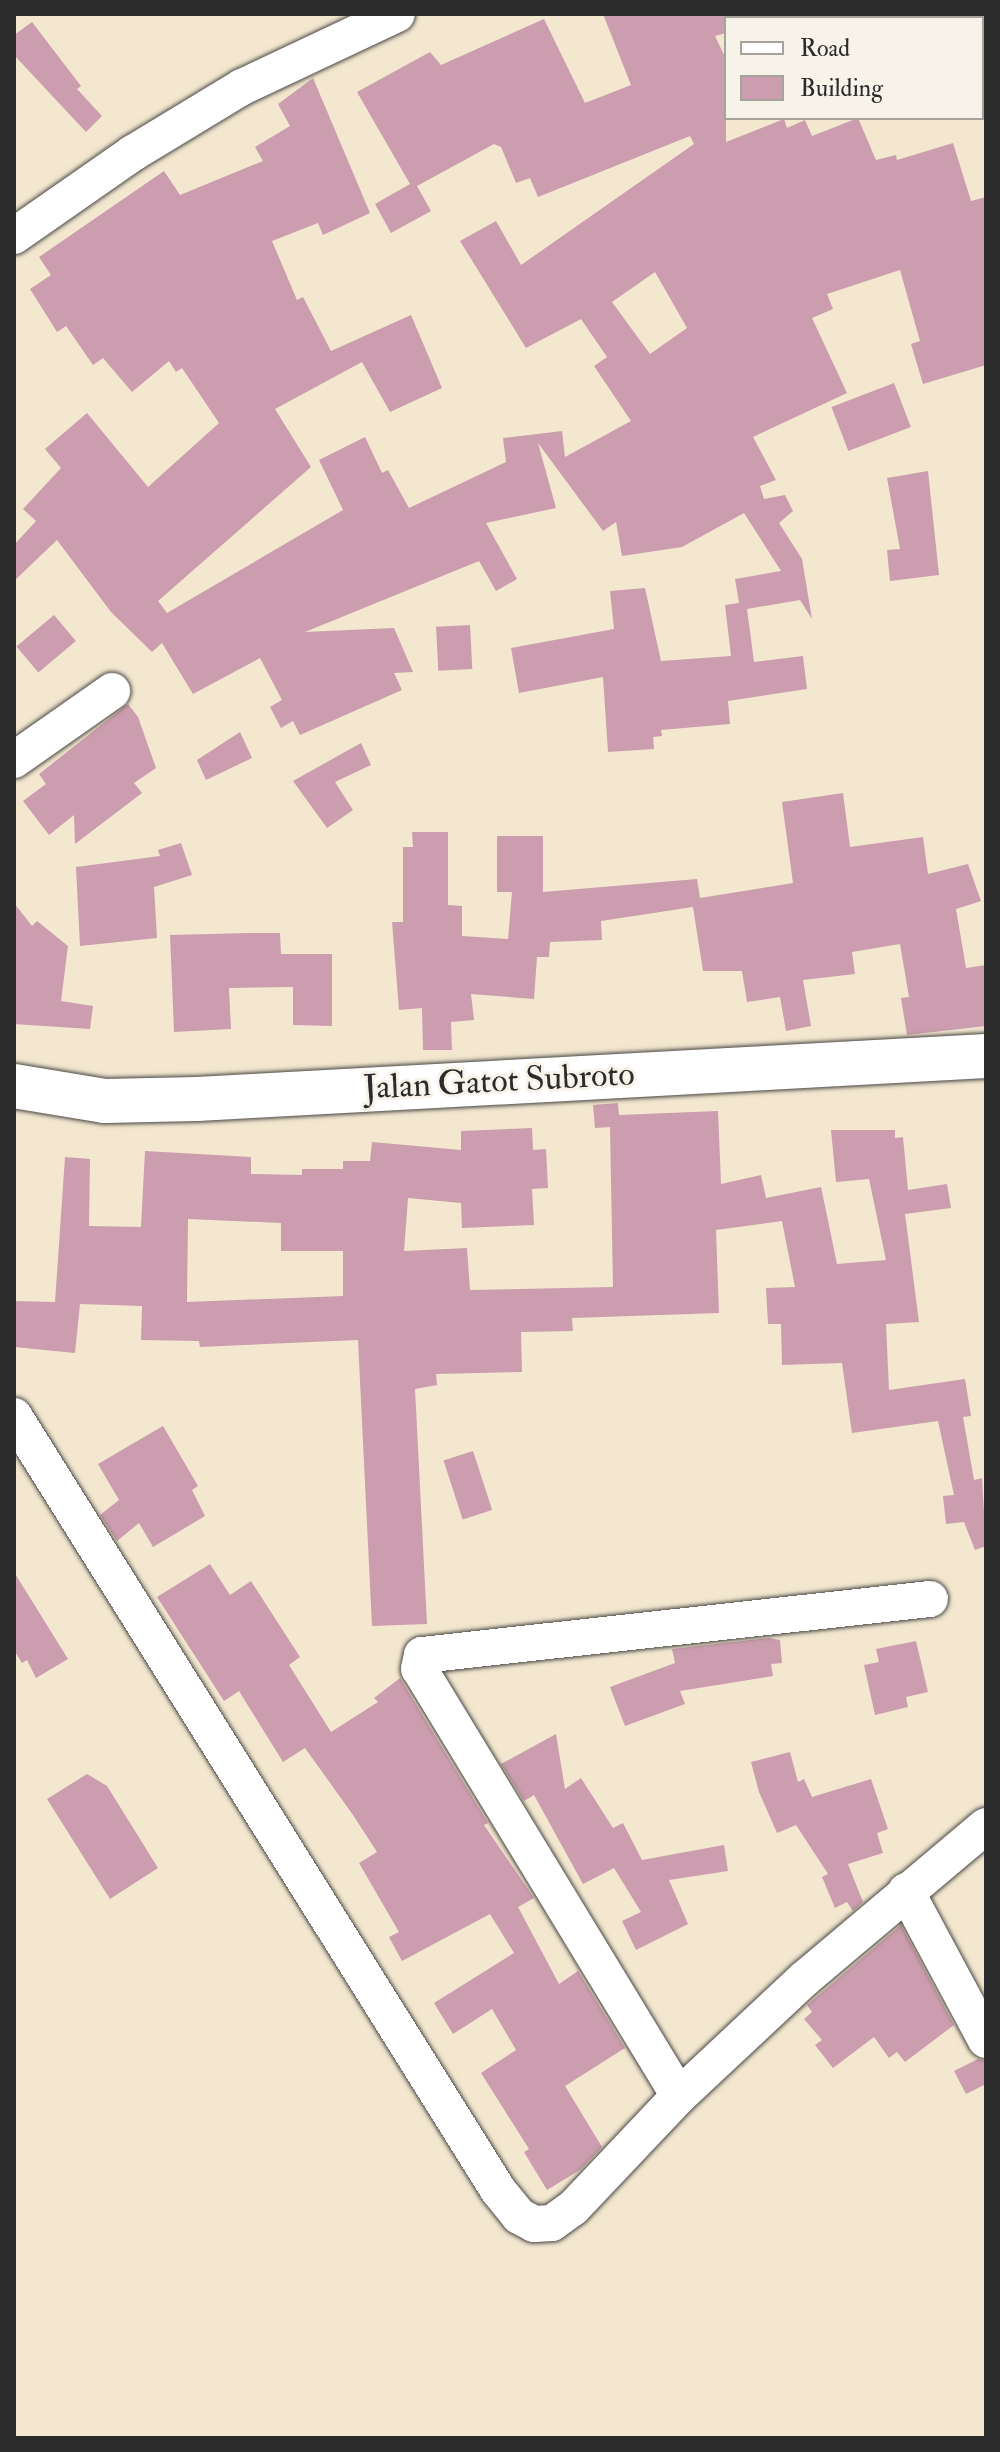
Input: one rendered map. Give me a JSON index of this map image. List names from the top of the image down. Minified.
{"streets":{"highway":["Jalan Gatot Subroto"]},"legend":["Road","Building"]}
